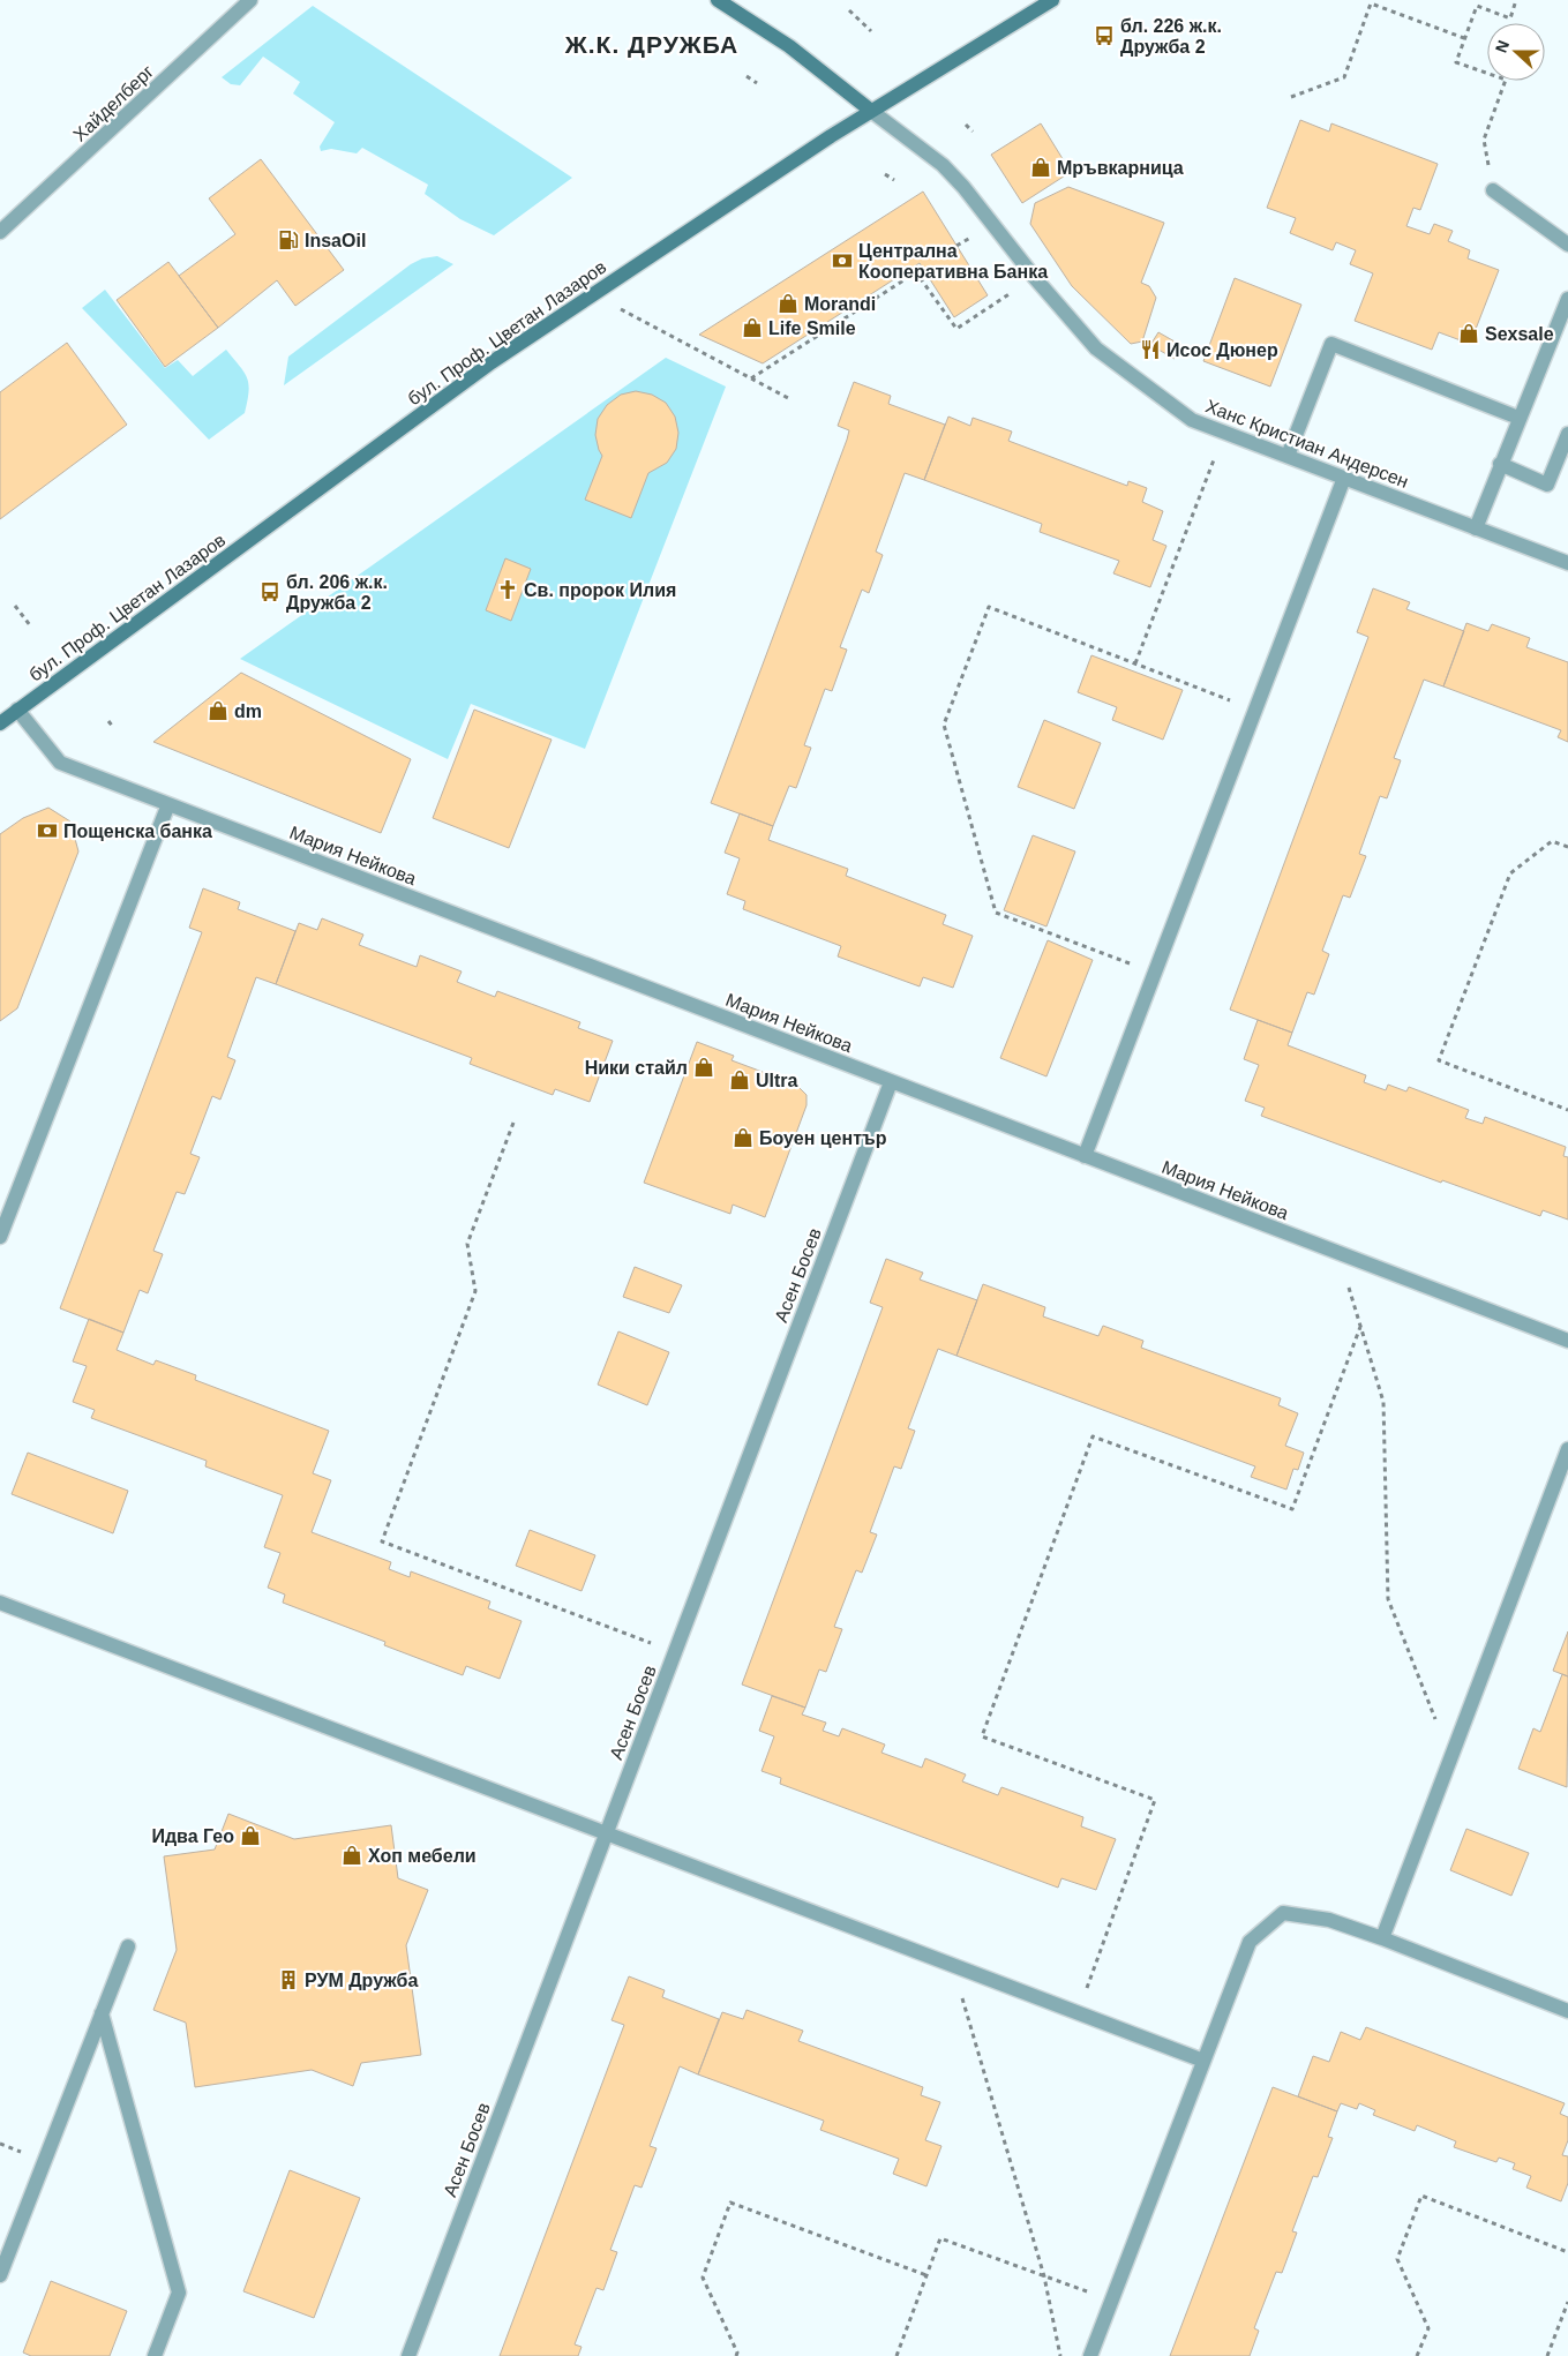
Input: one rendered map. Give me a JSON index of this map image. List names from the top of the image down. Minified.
{"streets":{"main road":["бул. Проф. Цветан Лазаров"],"street":["Хайделберг","Ханс Кристиан Андерсен","Мария Нейкова","Асен Босев"]},"crossings":[["бул. Проф. Цветан Лазаров","Ханс Кристиан Андерсен"],["бул. Проф. Цветан Лазаров","Мария Нейкова"],["Мария Нейкова","Асен Босев"]],"districts":["Ж.К. ДРУЖБА"],"places":{"bus stop":["бл. 226 ж.к. Дружба 2","бл. 206 ж.к. Дружба 2"],"shop":["Мръвкарница","Morandi","Life Smile","Sexsale","dm","Ники стайл","Ultra","Боуен център","Идва Гео","Хоп мебели"],"fuel station":["InsaOil"],"bank":["Централна Кооперативна Банка","Пощенска банка"],"restaurant":["Исос Дюнер"],"church":["Св. пророк Илия"],"building":["РУМ Дружба"]},"north":"left"}
